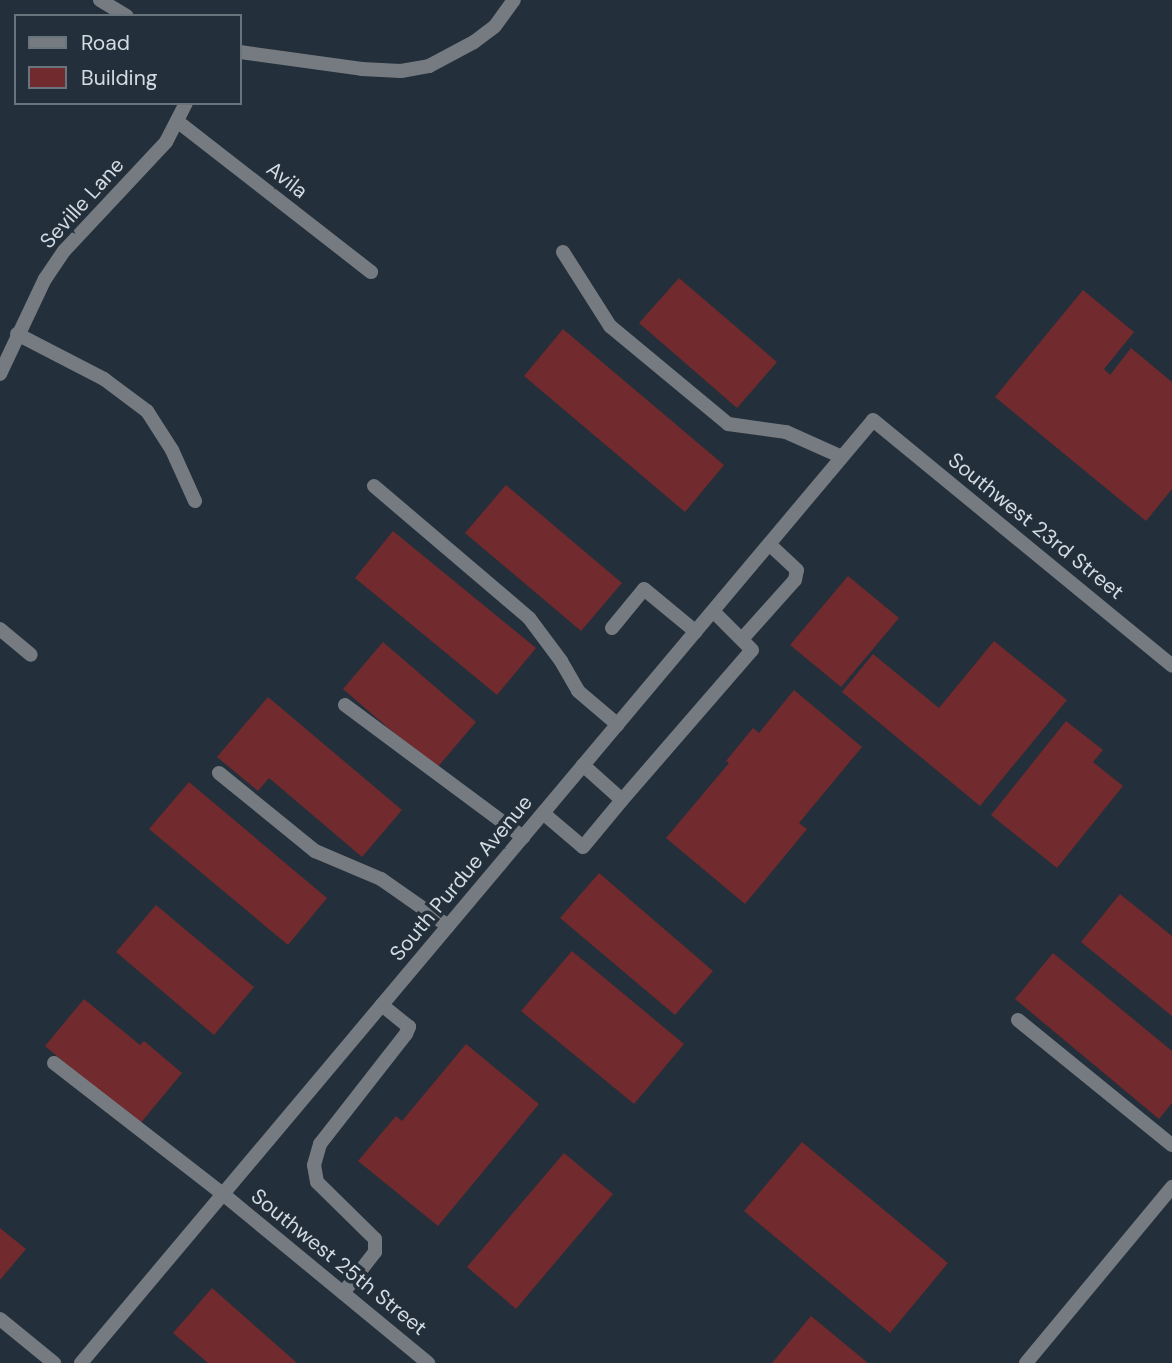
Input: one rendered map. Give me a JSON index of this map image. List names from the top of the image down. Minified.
{"streets":{"street":["Avila","Seville Lane","Southwest 23rd Street","South Purdue Avenue","Southwest 25th Street"]},"crossings":[["Avila","Seville Lane"],["Southwest 23rd Street","South Purdue Avenue"],["South Purdue Avenue","Southwest 25th Street"]],"legend":["Road","Building"]}
